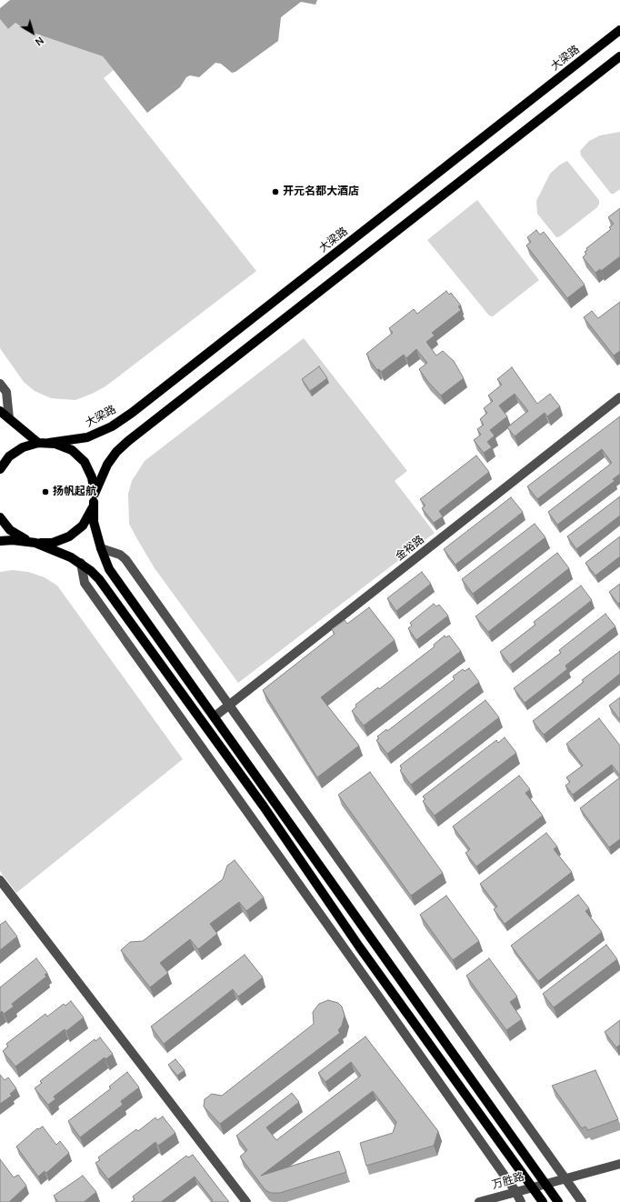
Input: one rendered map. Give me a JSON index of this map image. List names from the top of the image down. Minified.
{"streets":{"main road":["大梁路"],"street":["金裕路","万胜路"]},"places":["开元名都大酒店","扬帆起航"],"north":"bottom right"}
